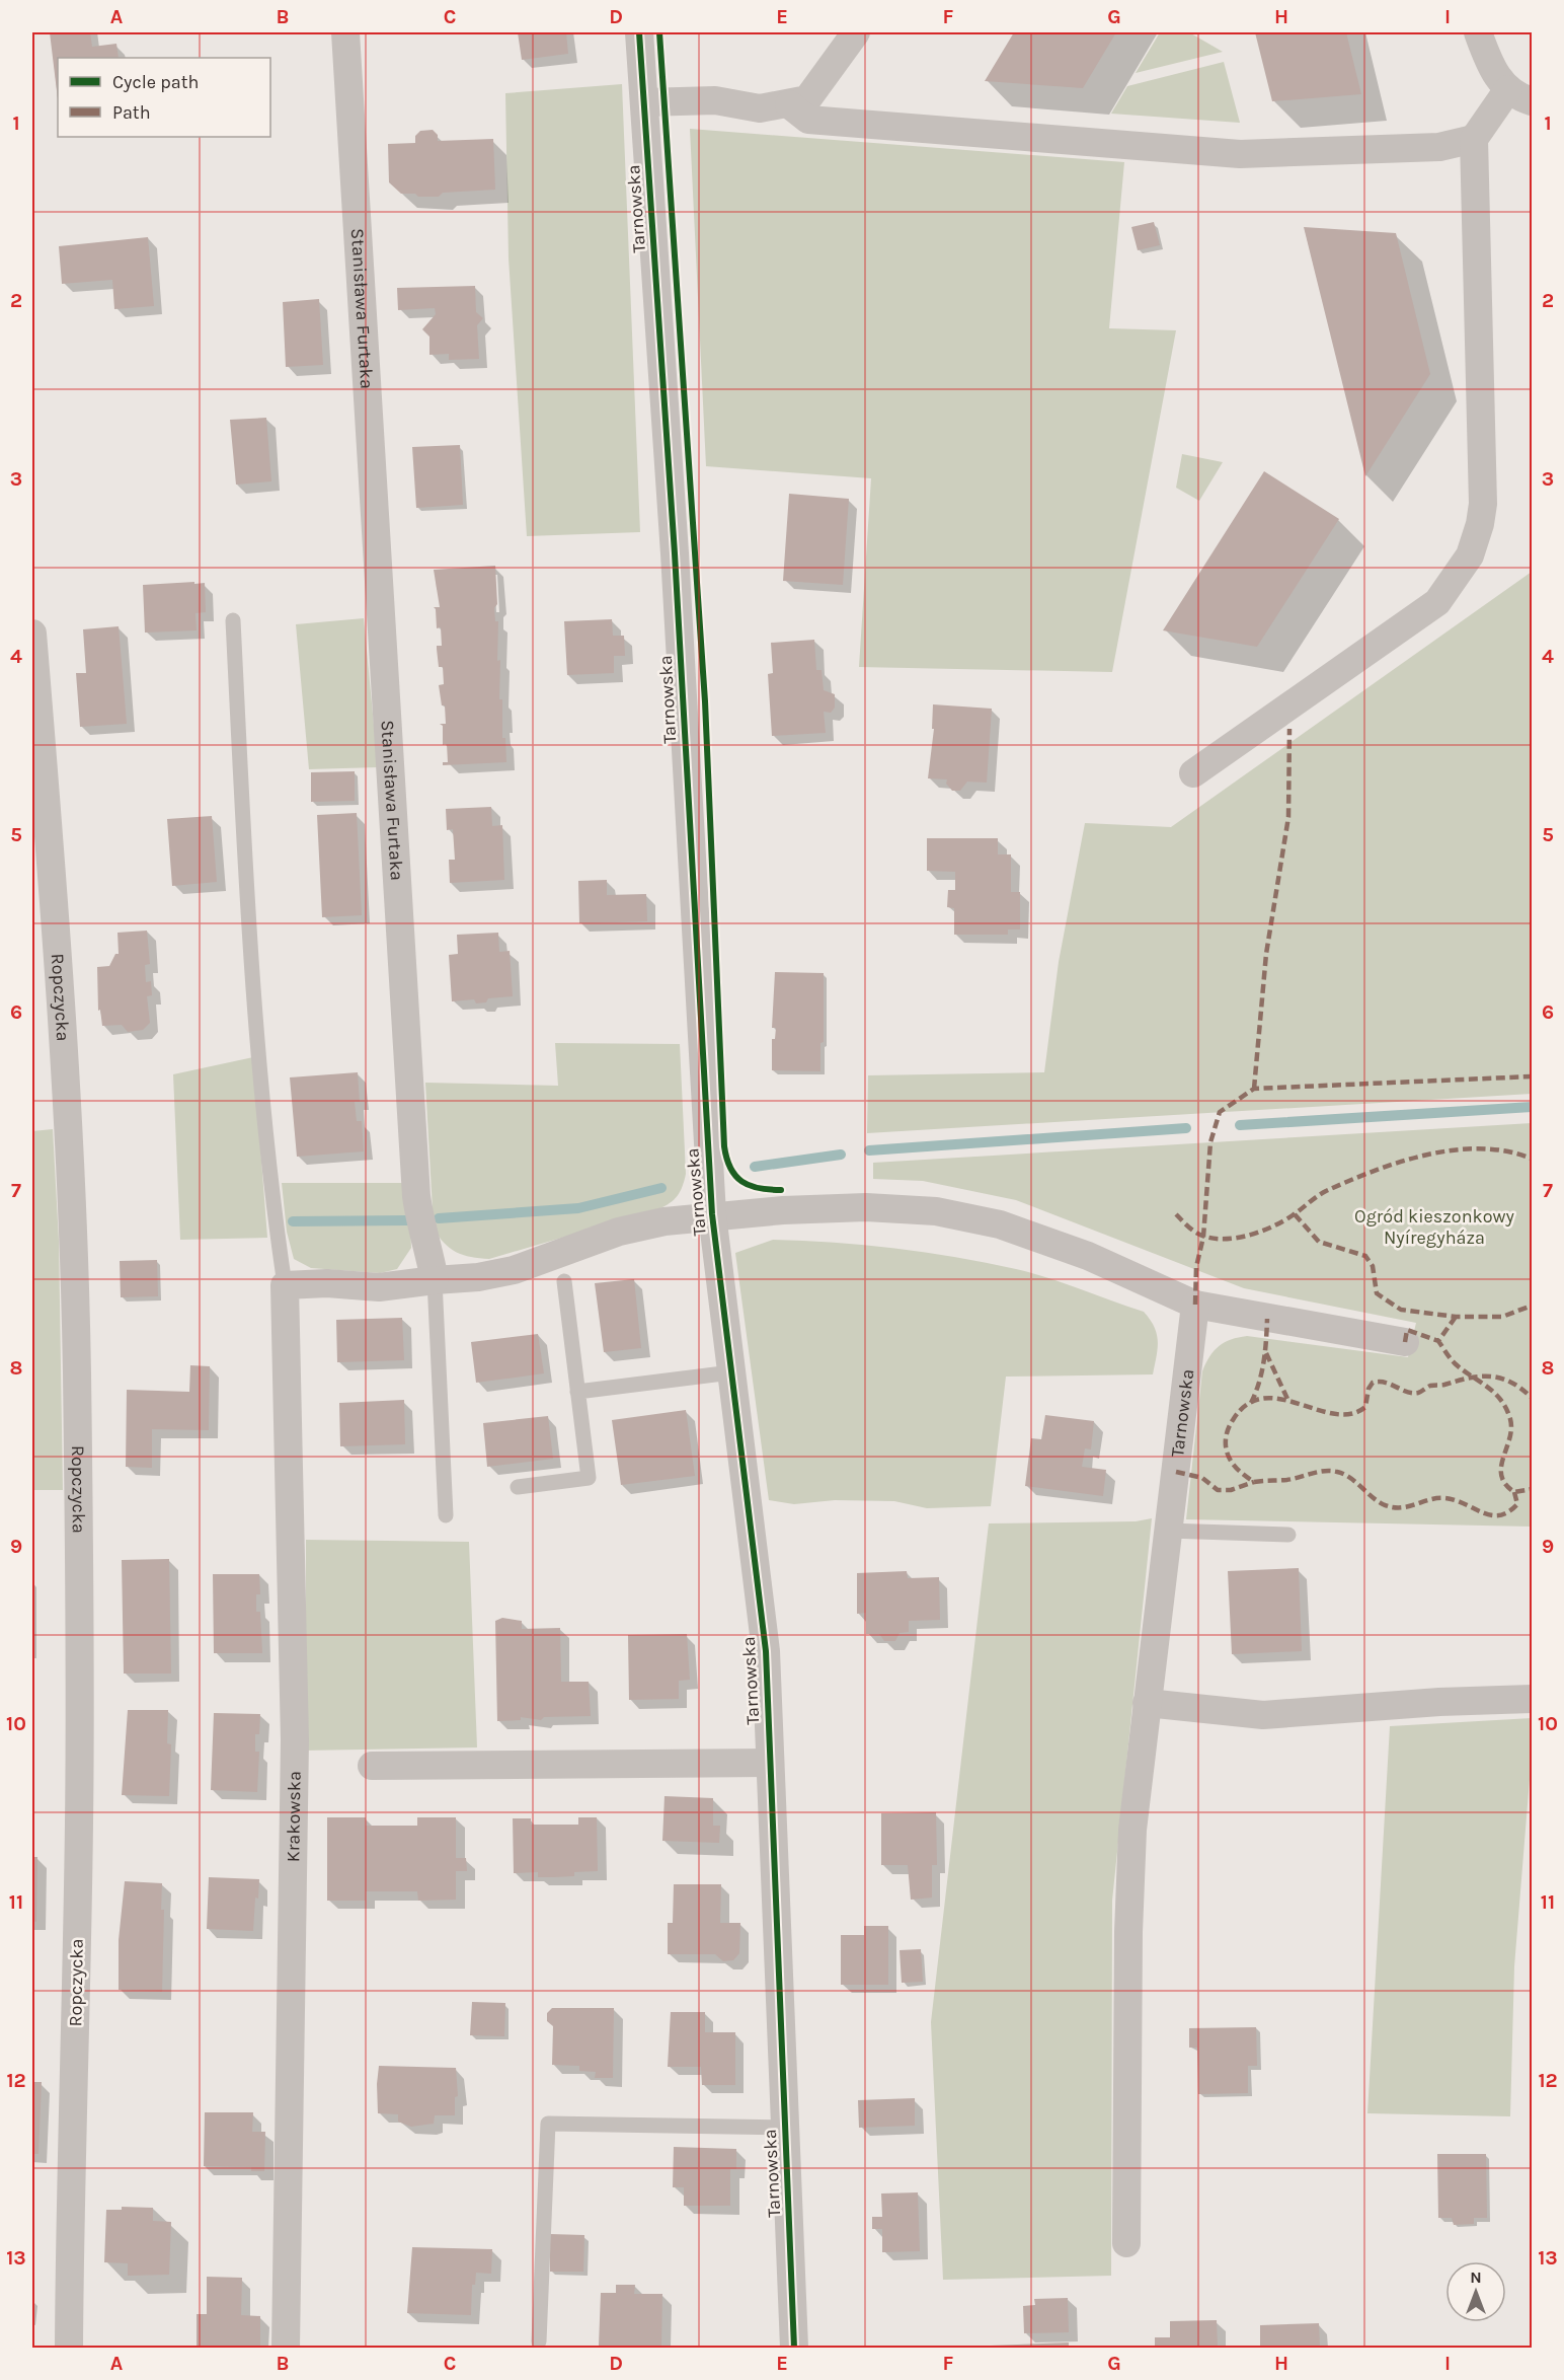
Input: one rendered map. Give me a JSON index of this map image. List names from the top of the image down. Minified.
{"streets":{"street":["Tarnowska","Stanisława Furtaka","Ropczycka","Krakowska"]},"parks":["Ogród kieszonkowy Nyíregyháza"],"legend":["Cycle path","Path"],"north":"top","grid":{"columns":["A","B","C","D","E","F","G","H","I"],"rows":["1","2","3","4","5","6","7","8","9","10","11","12","13"]}}
